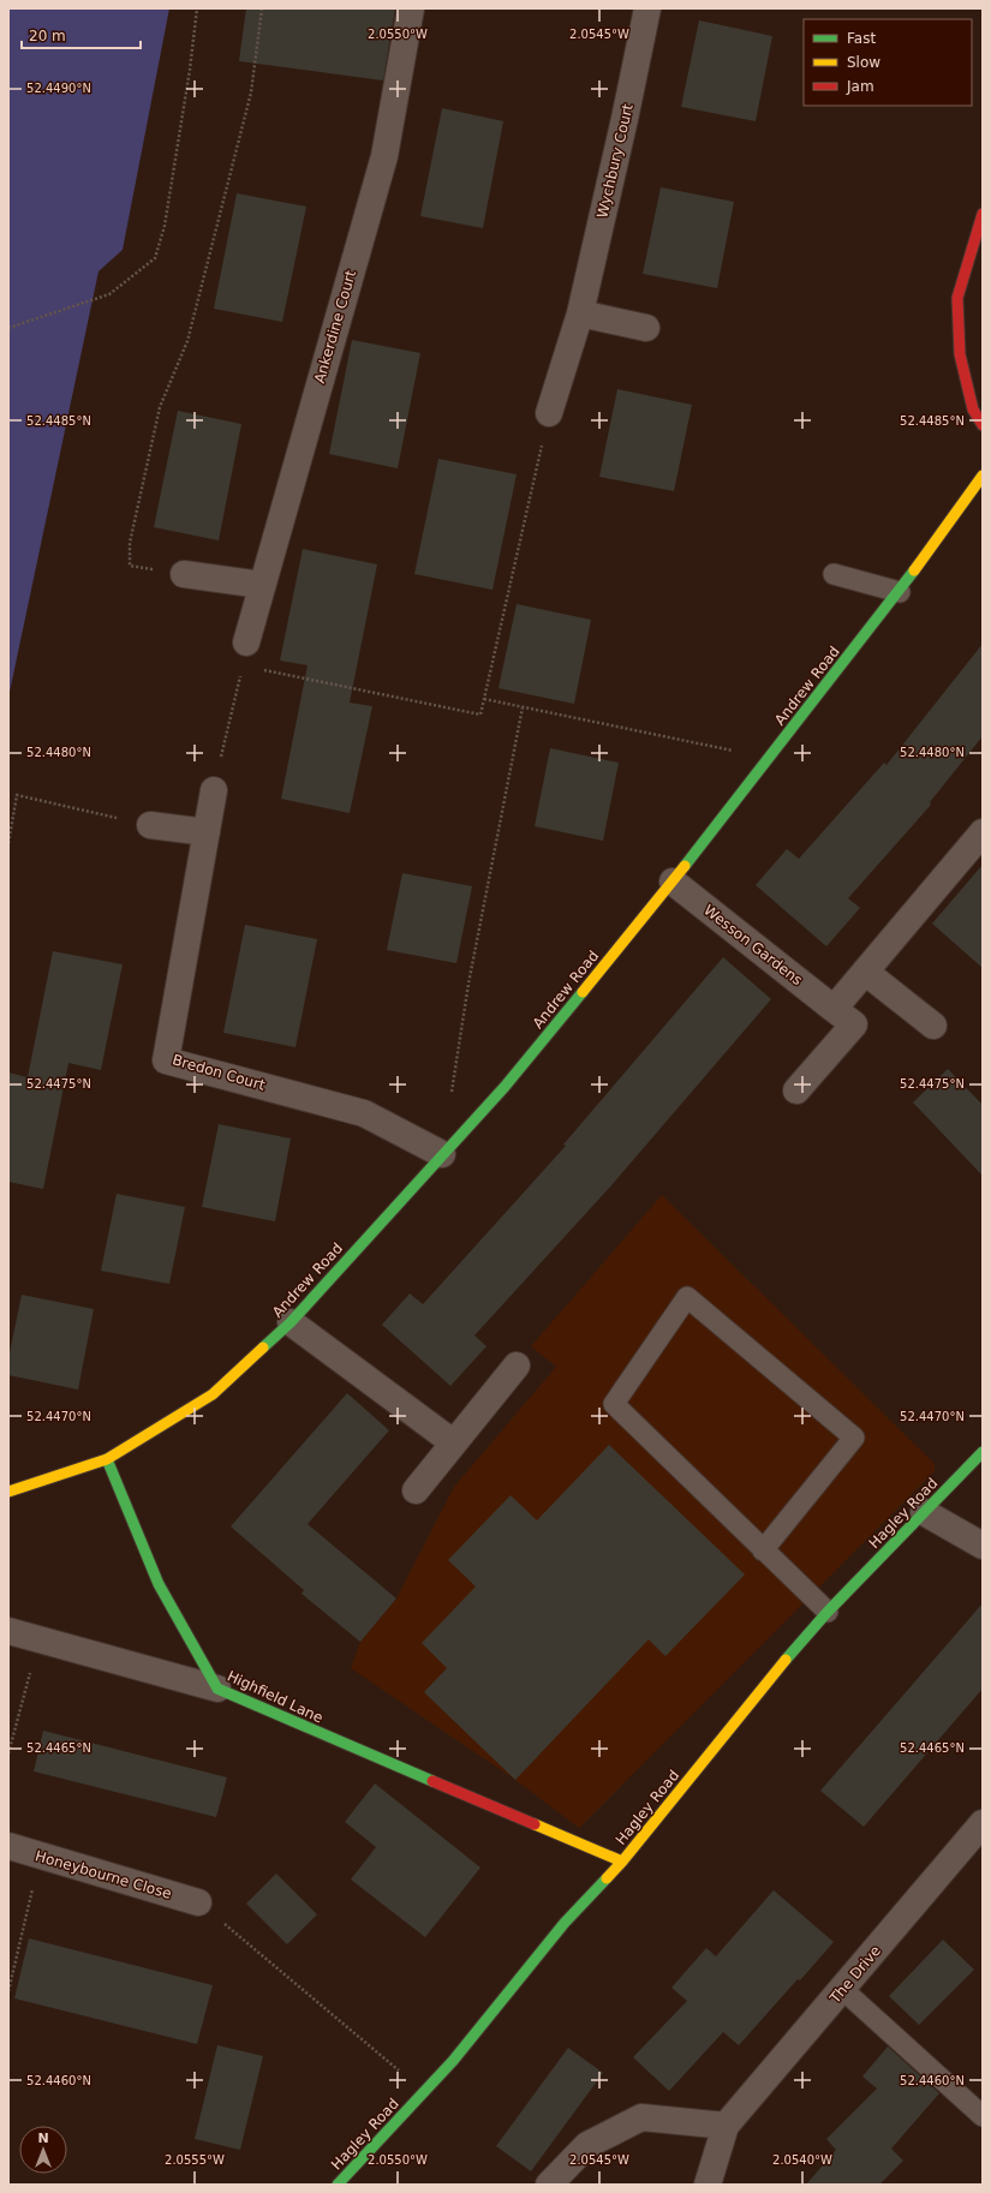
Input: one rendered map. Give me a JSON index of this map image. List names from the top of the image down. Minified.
{"streets":{"street":["Wychbury Court","Ankerdine Court","Andrew Road","Wesson Gardens","Bredon Court","Hagley Road","Highfield Lane","Honeybourne Close","The Drive"]},"crossings":[["Andrew Road","Wesson Gardens"],["Andrew Road","Bredon Court"],["Andrew Road","Highfield Lane"],["Hagley Road","Highfield Lane"]],"legend":["Fast","Slow","Jam"],"scale_bar":"20 m","north":"top","coordinates":["2.0550°W","2.0545°W","52.4490°N","52.4485°N","52.4480°N","52.4475°N","52.4470°N","52.4465°N","52.4460°N","2.0555°W","2.0540°W"]}
